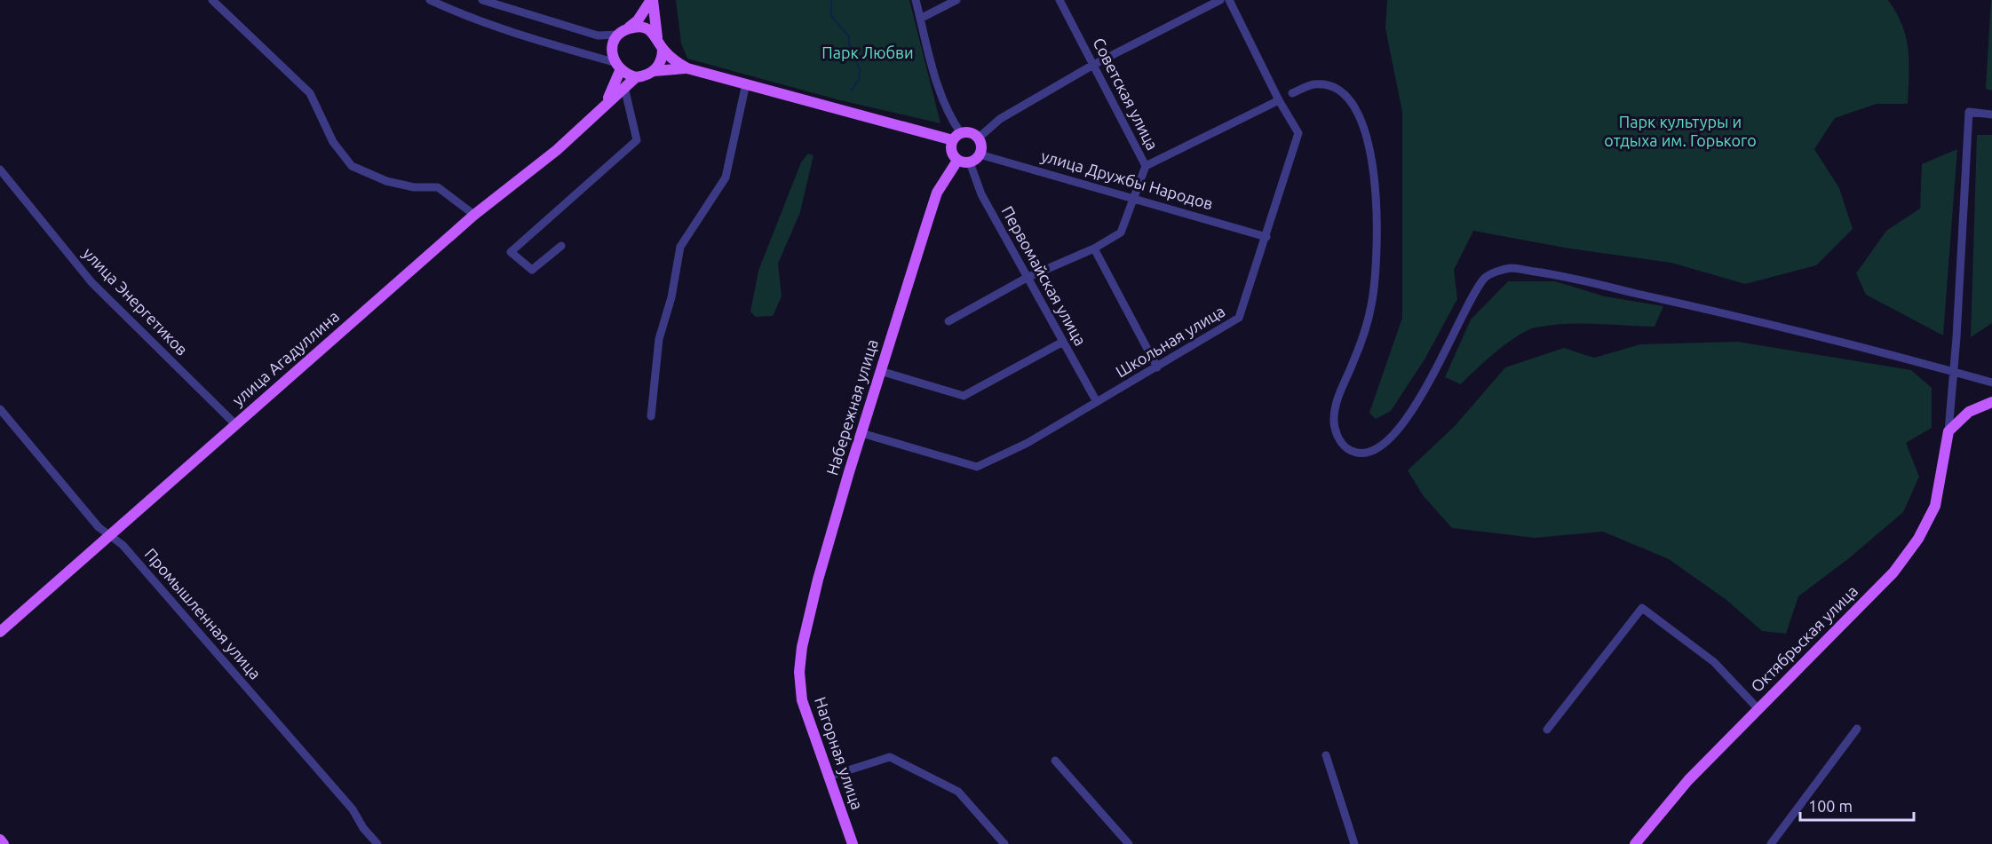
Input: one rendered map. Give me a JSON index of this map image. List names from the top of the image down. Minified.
{"streets":{"main road":["улица Агадуллина","Набережная улица","Октябрьская улица","Нагорная улица"],"street":["Советская улица","улица Дружбы Народов","Первомайская улица","улица Энергетиков","Школьная улица","Промышленная улица"]},"crossings":[["Советская улица","улица Дружбы Народов"],["Советская улица","Первомайская улица"],["улица Дружбы Народов","Первомайская улица"],["улица Дружбы Народов","Школьная улица"],["улица Дружбы Народов","Набережная улица"],["Первомайская улица","Школьная улица"],["Первомайская улица","Набережная улица"],["улица Энергетиков","улица Агадуллина"],["Школьная улица","Набережная улица"],["улица Агадуллина","Промышленная улица"],["Набережная улица","Нагорная улица"]],"parks":["Парк Любви","Парк культуры и отдыха им. Горького"],"scale_bar":"100 m"}
